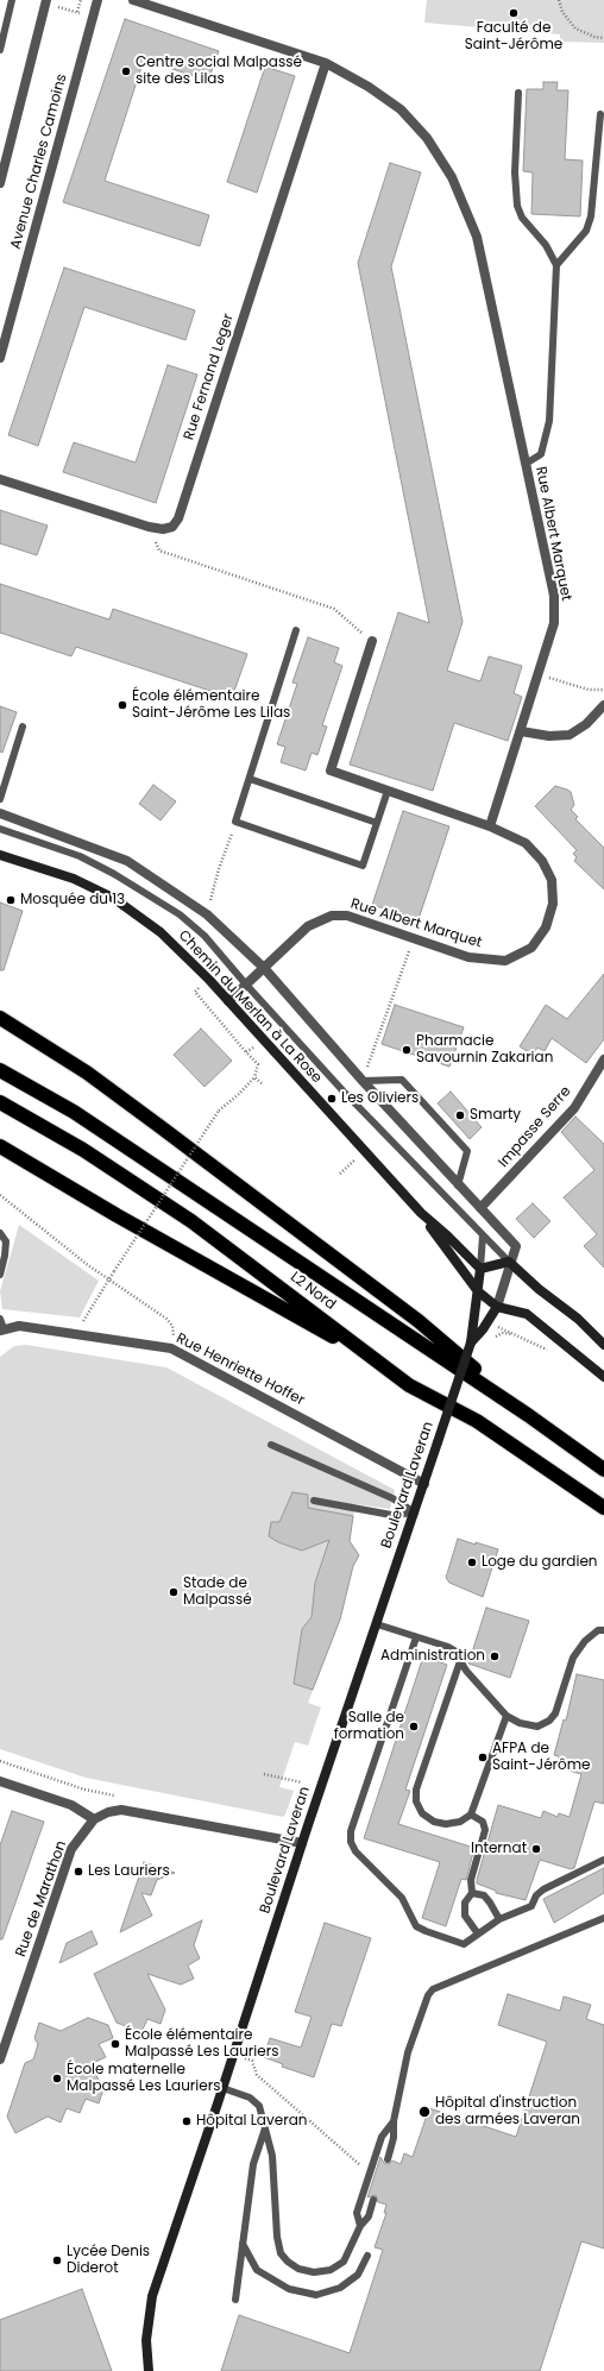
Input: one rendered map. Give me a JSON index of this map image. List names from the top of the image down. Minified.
{"streets":{"highway":["L2 Nord"],"street":["Avenue Charles Camoins","Rue Fernand Leger","Rue Albert Marquet","Chemin du Merlan à La Rose","Impasse Serre","Rue Henriette Hoffer","Boulevard Laveran","Rue de Marathon"]},"crossings":[["Rue Fernand Leger","Rue Albert Marquet"],["Rue Albert Marquet","Chemin du Merlan à La Rose"],["Chemin du Merlan à La Rose","Boulevard Laveran"],["Rue Henriette Hoffer","Boulevard Laveran"]],"places":["Faculté de Saint-Jérôme","Centre social Malpassé site des Lilas","École élémentaire Saint-Jérôme Les Lilas","Mosquée du 13","Pharmacie Savournin Zakarian","Les Oliviers","Smarty","Loge du gardien","Stade de Malpassé","Administration","Salle de formation","AFPA de Saint-Jérôme","Internat","Les Lauriers","École élémentaire Malpassé Les Lauriers","École maternelle Malpassé Les Lauriers","Hôpital d'instruction des armées Laveran","Hôpital Laveran","Lycée Denis Diderot"]}
